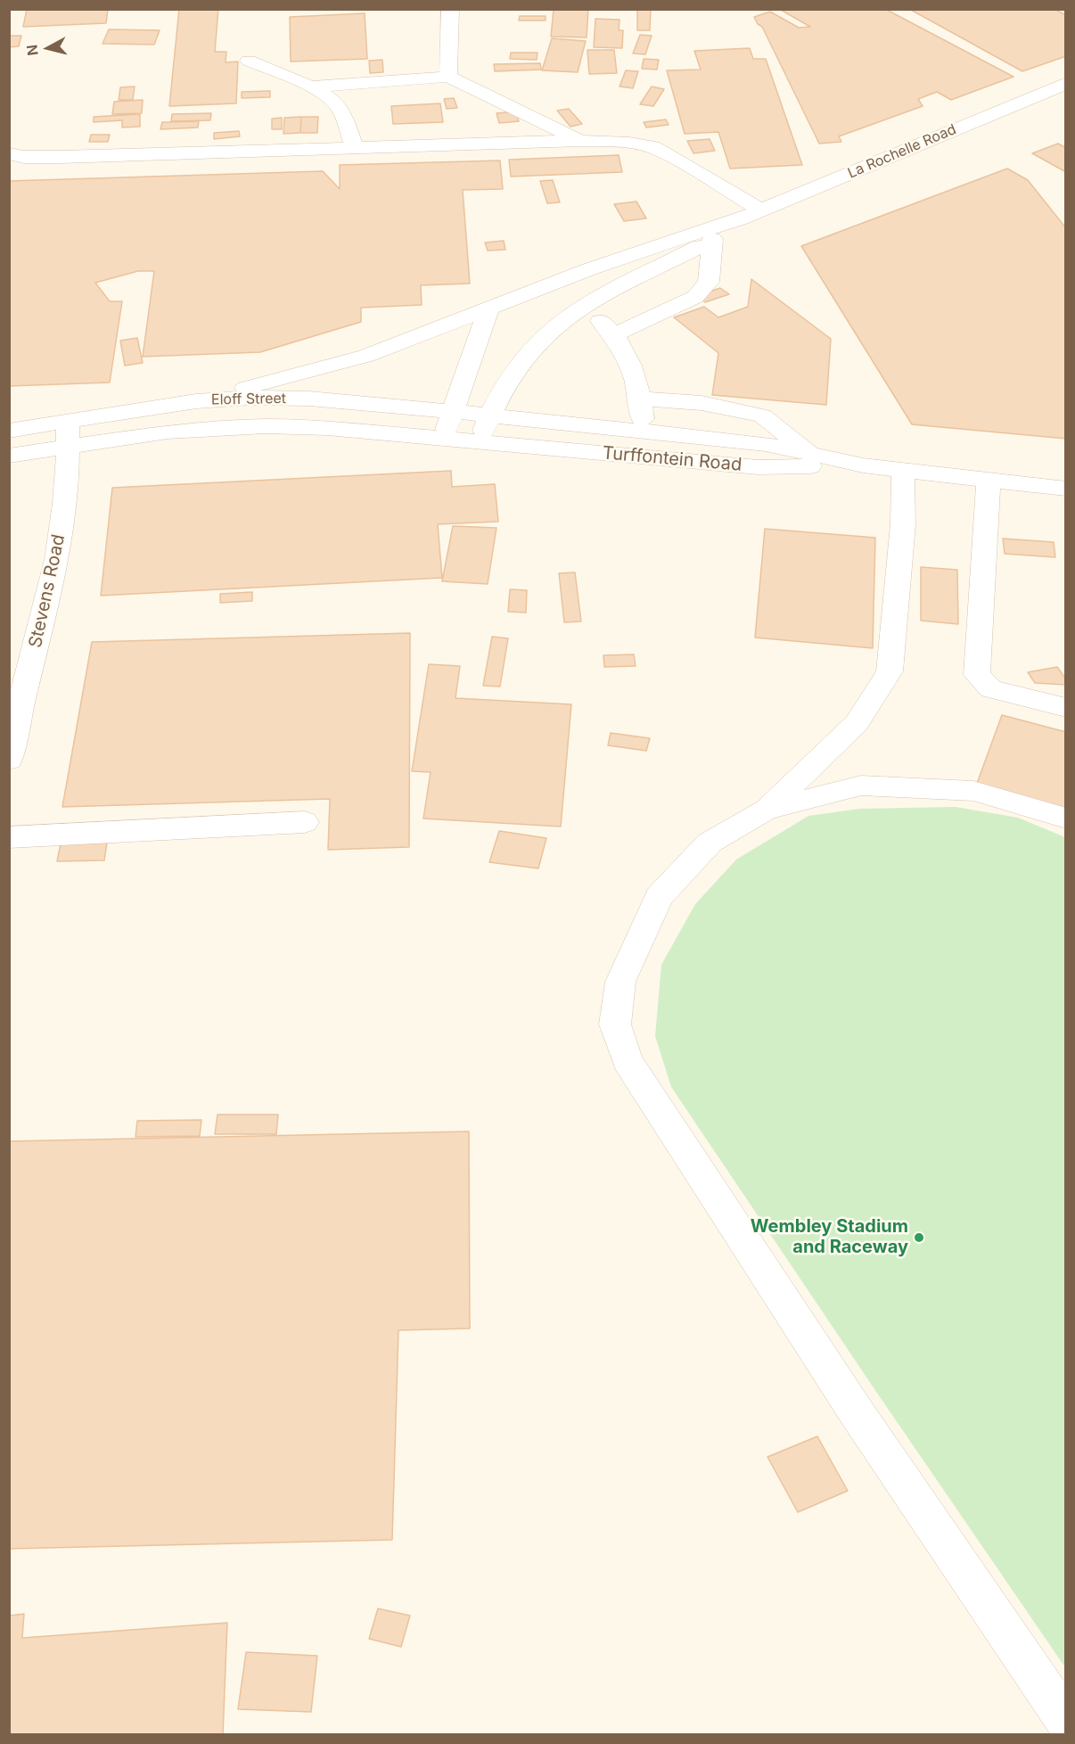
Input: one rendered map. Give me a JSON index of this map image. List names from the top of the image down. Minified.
{"streets":{"street":["La Rochelle Road","Eloff Street","Turffontein Road","Stevens Road"]},"crossings":[["Eloff Street","Turffontein Road"],["Eloff Street","Stevens Road"]],"places":["Wembley Stadium and Raceway"],"north":"left"}
